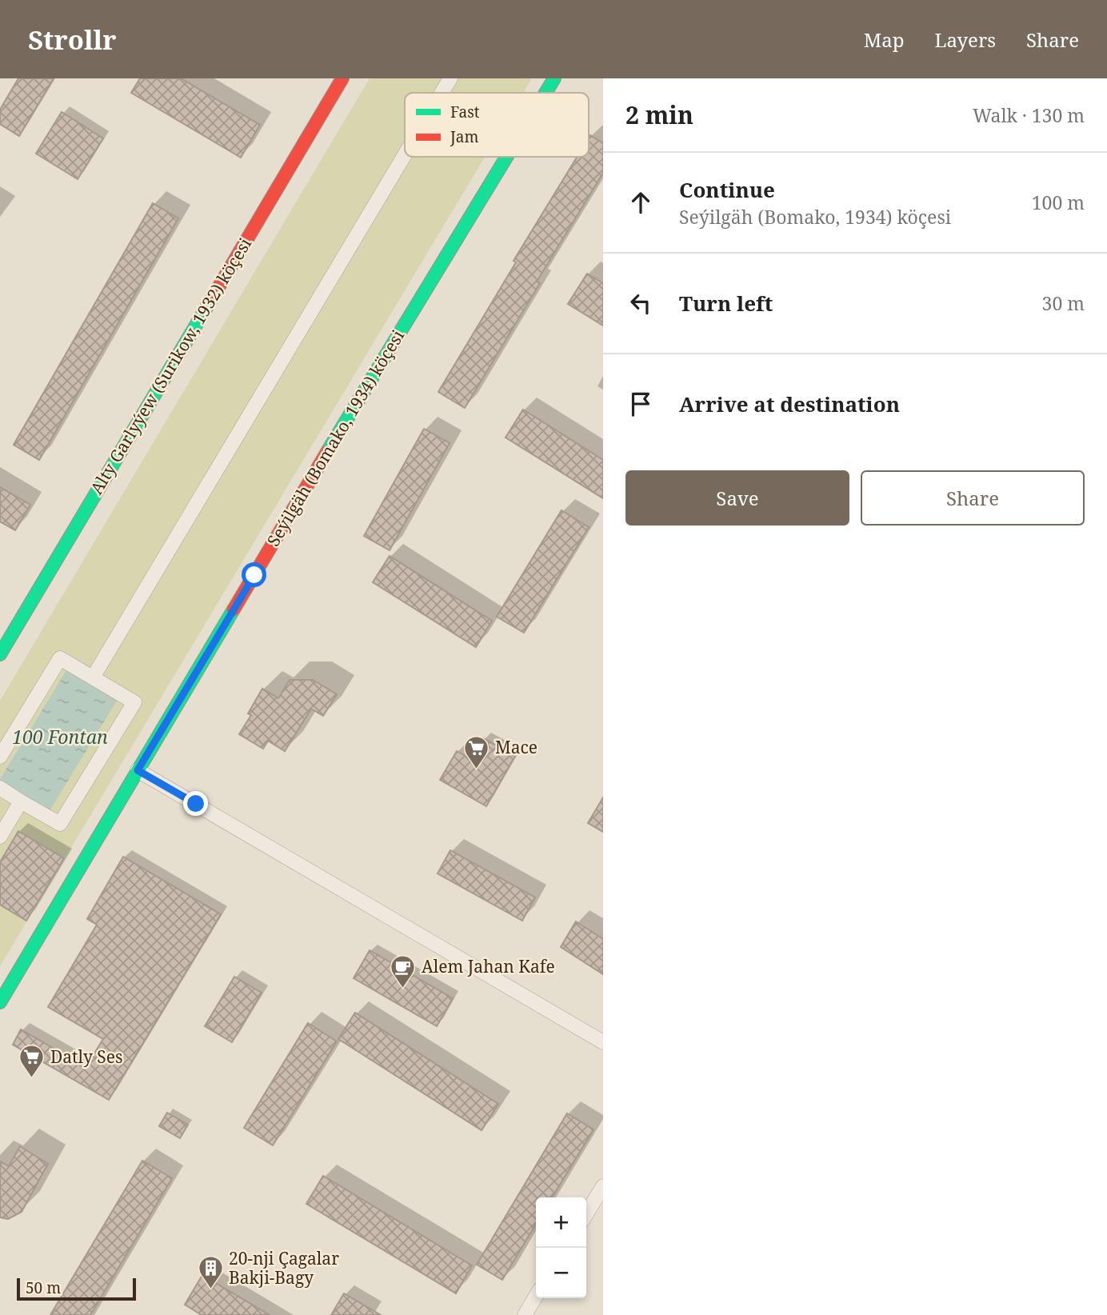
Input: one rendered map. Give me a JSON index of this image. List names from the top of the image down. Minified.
{"streets":{"street":["Alty Garlyýew (Surikow, 1932) köçesi","Seýilgäh (Bomako, 1934) köçesi"]},"water":["100 Fontan"],"places":{"supermarket":["Mace","Datly Ses"],"cafe":["Alem Jahan Kafe"],"building":["20-nji Çagalar Bakji-Bagy"]},"legend":["Fast","Jam"],"scale_bar":"50 m","page":{"header":"Strollr","nav":["Map","Layers","Share"],"heading":["2 min","Walk · 130 m"],"list":[["Continue","Seýilgäh (Bomako, 1934) köçesi","100 m"],["Turn left","30 m"],"Arrive at destination"],"buttons":["Save","Share"],"map_buttons":["+","−"],"scale":"50 m"}}
